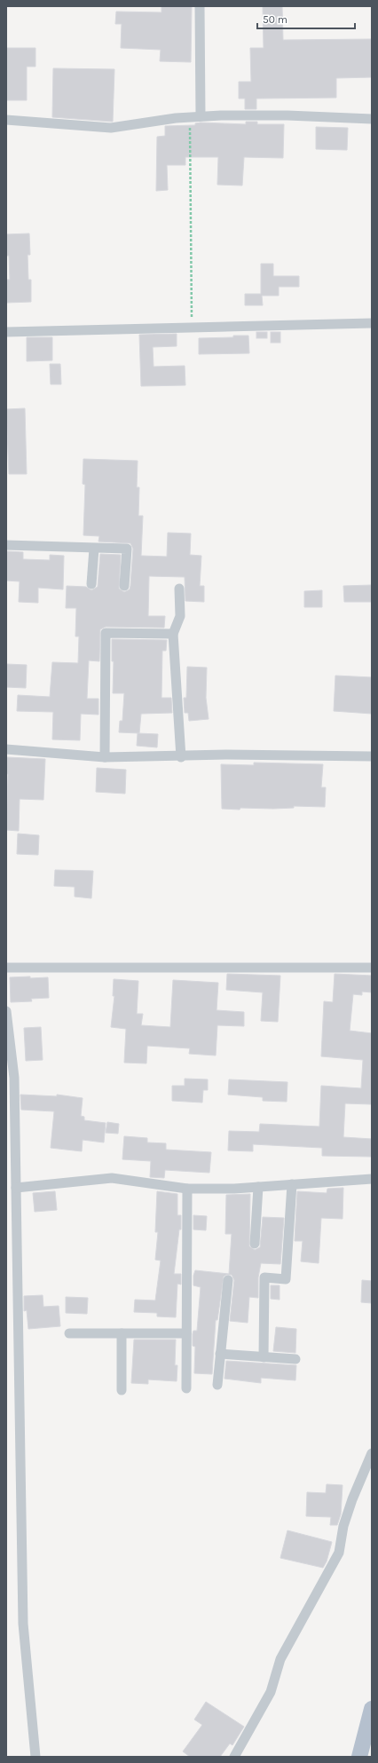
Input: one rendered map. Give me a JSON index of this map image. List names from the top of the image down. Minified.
{"scale_bar":"50 m"}
